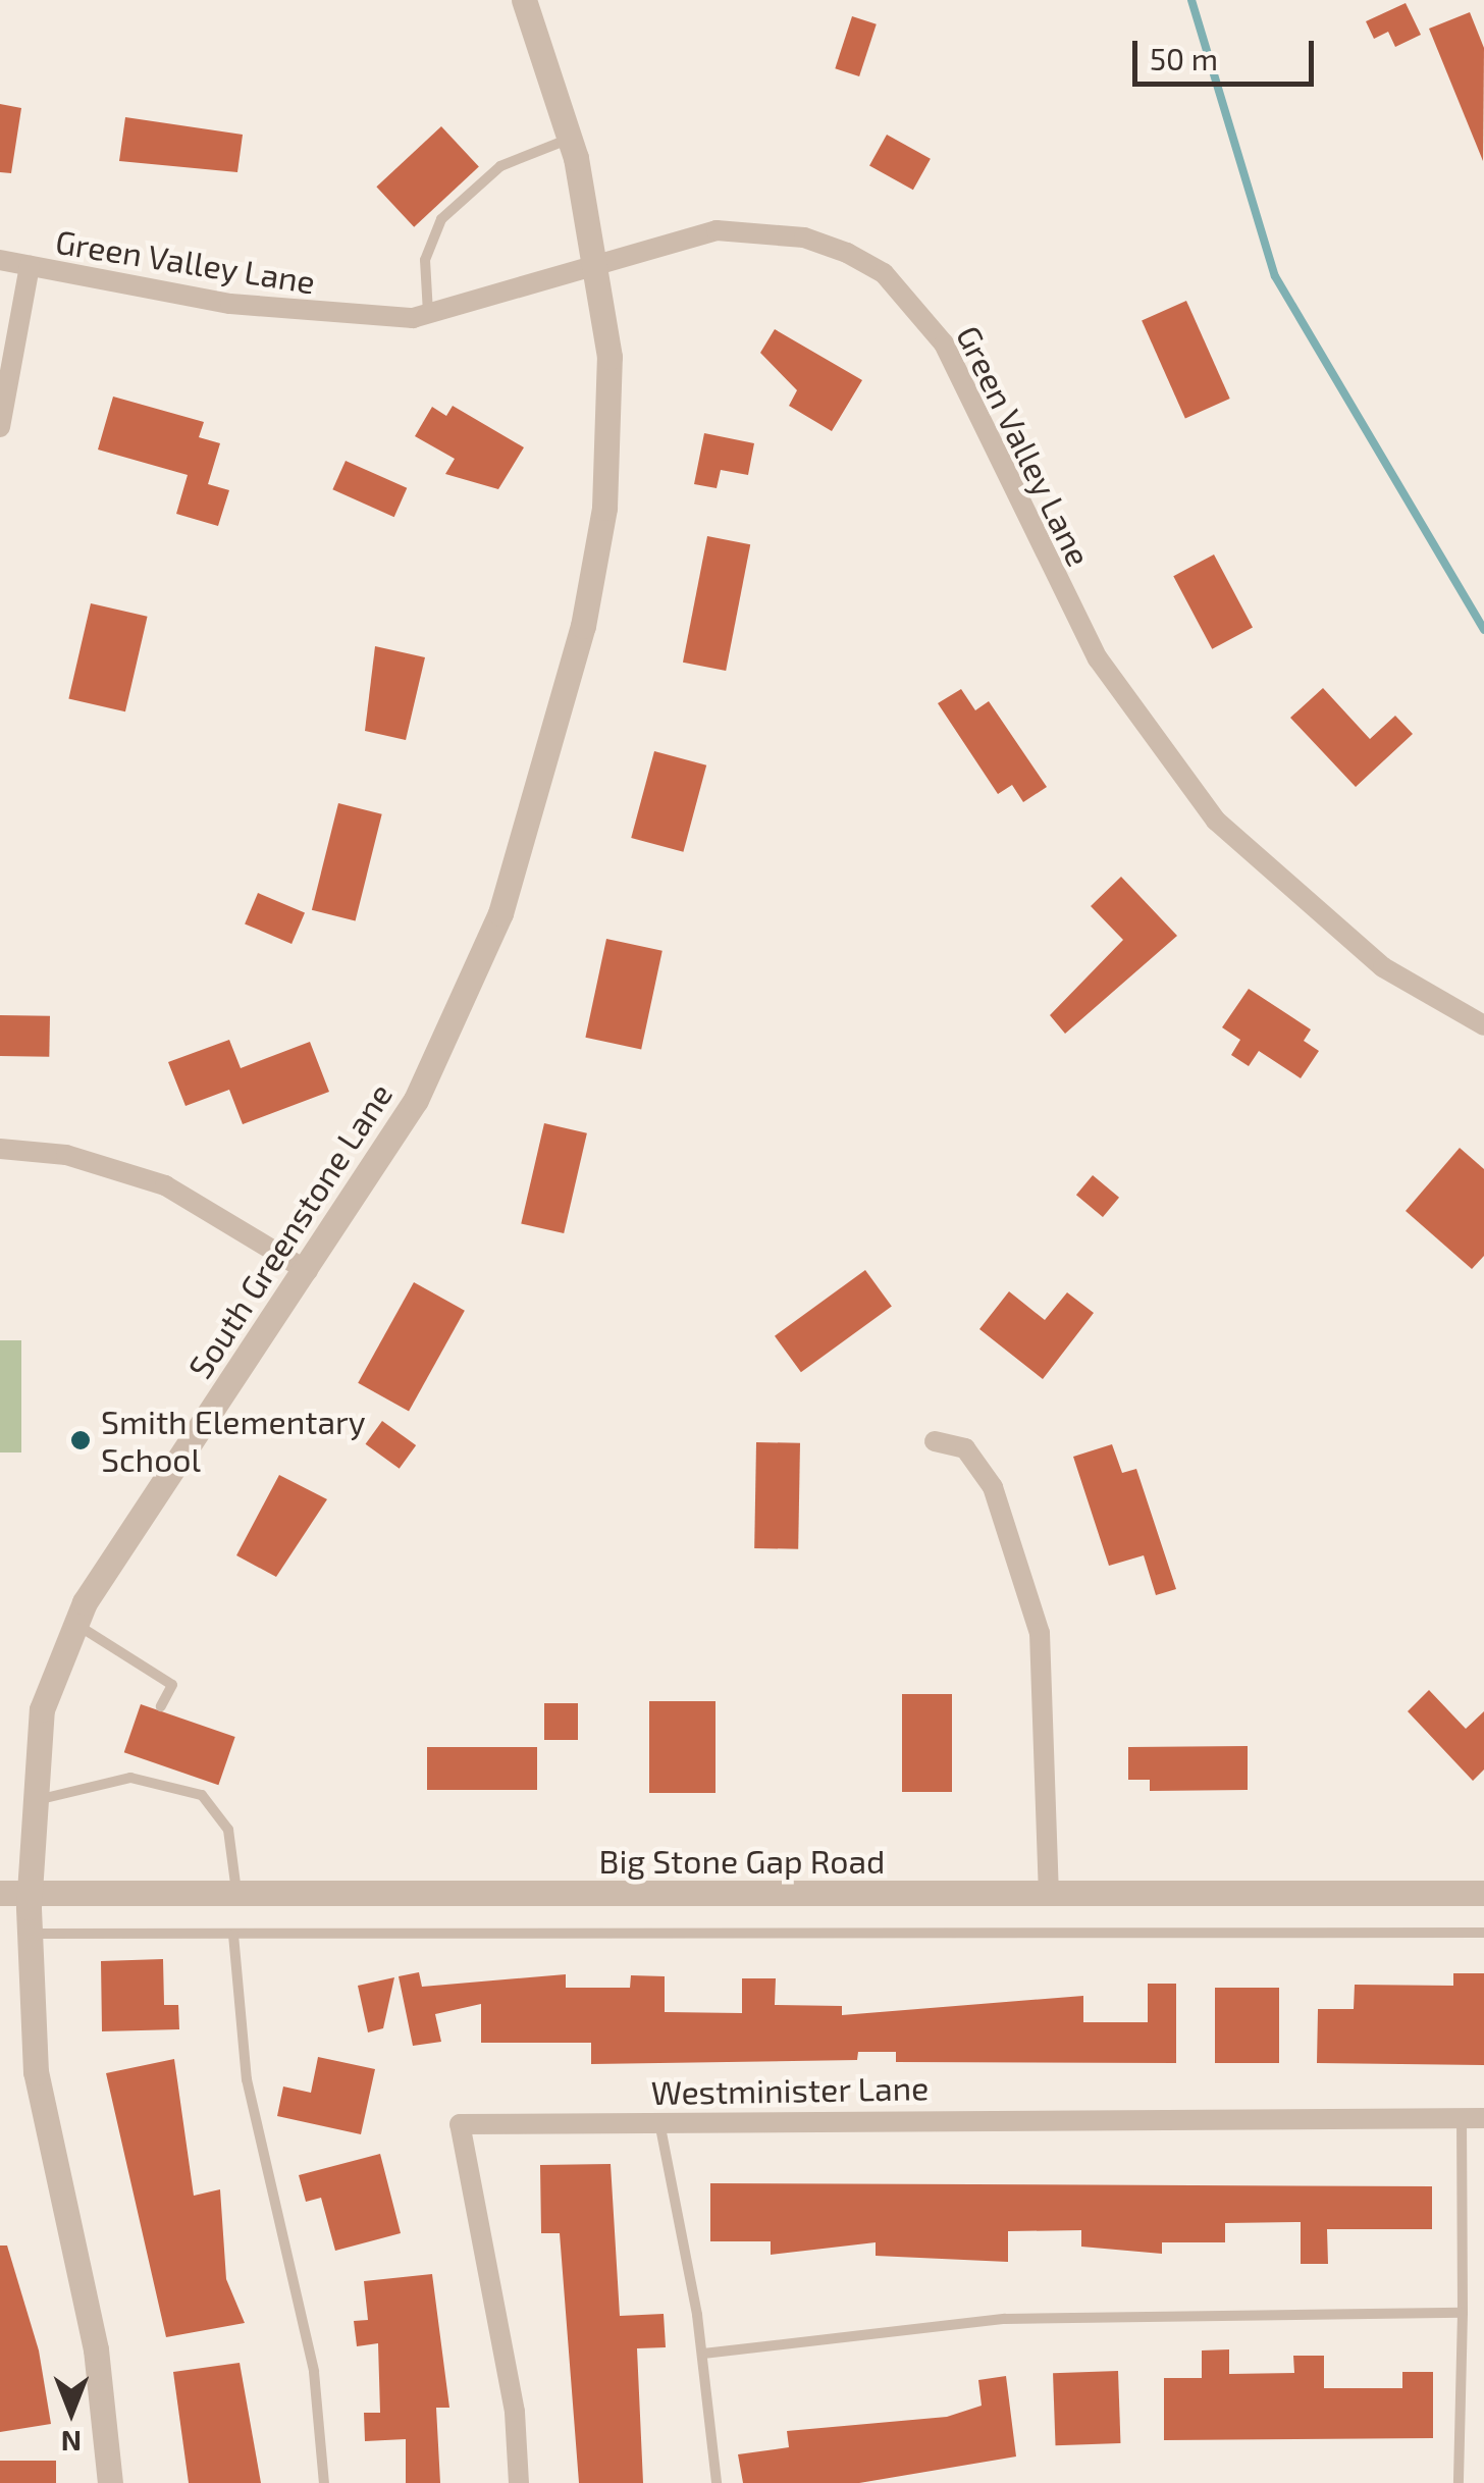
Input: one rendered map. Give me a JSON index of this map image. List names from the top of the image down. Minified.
{"streets":{"street":["Green Valley Lane","South Greenstone Lane","Big Stone Gap Road","Westminister Lane"]},"crossings":[["Green Valley Lane","South Greenstone Lane"],["South Greenstone Lane","Big Stone Gap Road"]],"places":["Smith Elementary School"],"scale_bar":"50 m","north":"bottom"}
